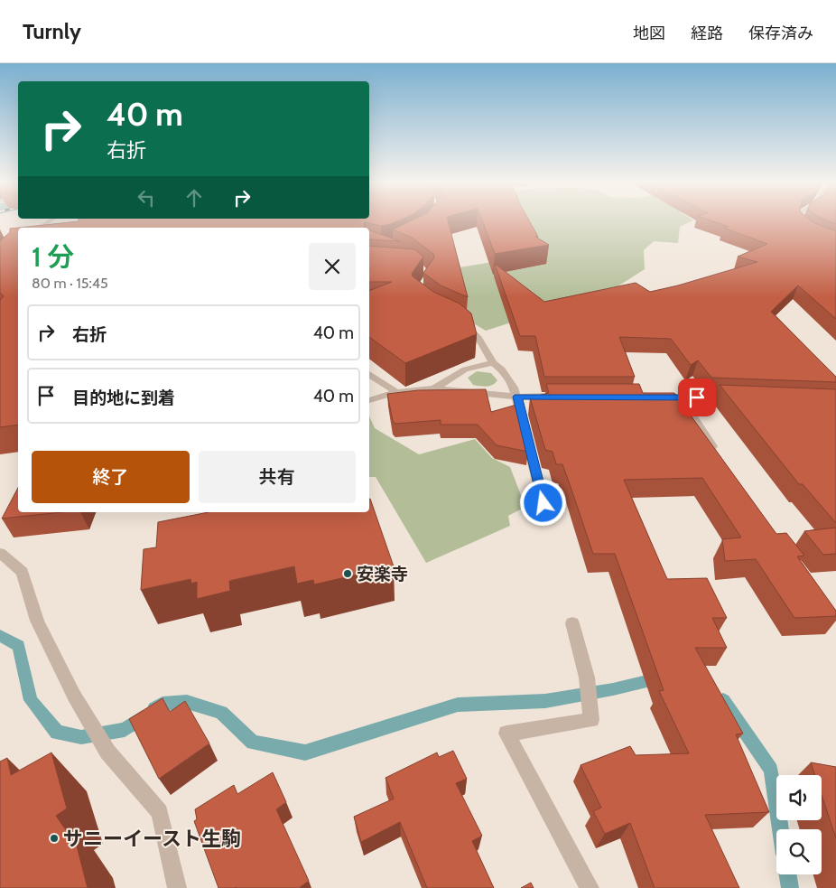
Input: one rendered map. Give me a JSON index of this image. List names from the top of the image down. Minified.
{"places":["安楽寺","サニーイースト生駒"],"page":{"header":"Turnly","nav":["地図","経路","保存済み"],"turn":["40 m","右折"],"heading":["1 分","80 m · 15:45"],"list":[{"name":"右折","value":"40 m"},{"name":"目的地に到着","value":"40 m"}],"buttons":["終了","共有"]}}
